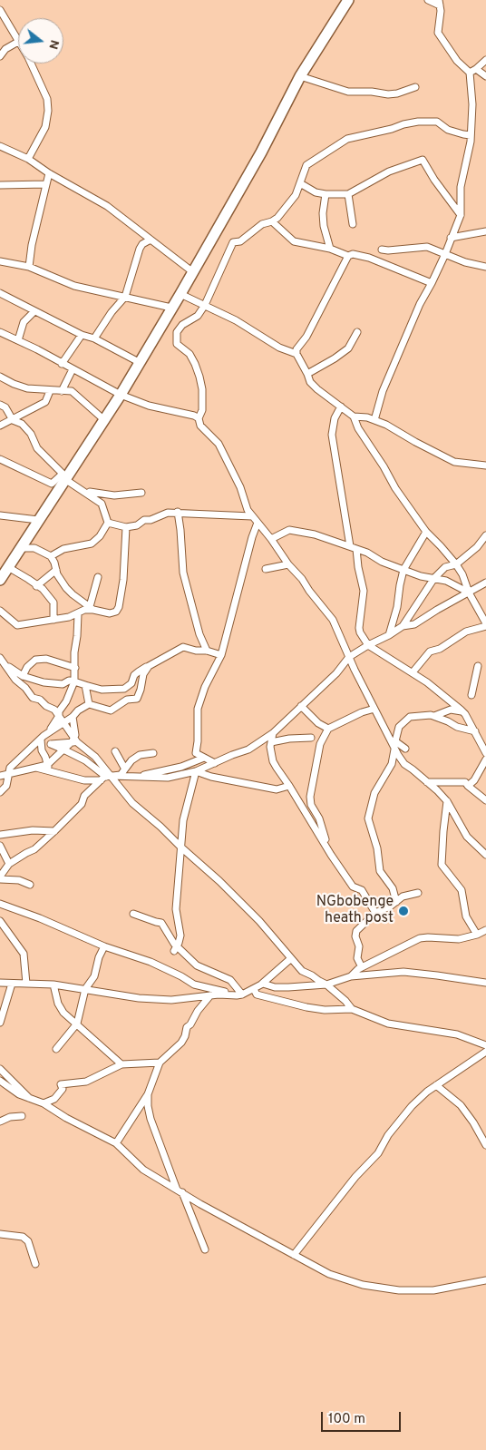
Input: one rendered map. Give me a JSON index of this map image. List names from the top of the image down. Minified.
{"places":["NGbobenge heath post"],"scale_bar":"100 m","north":"right"}
